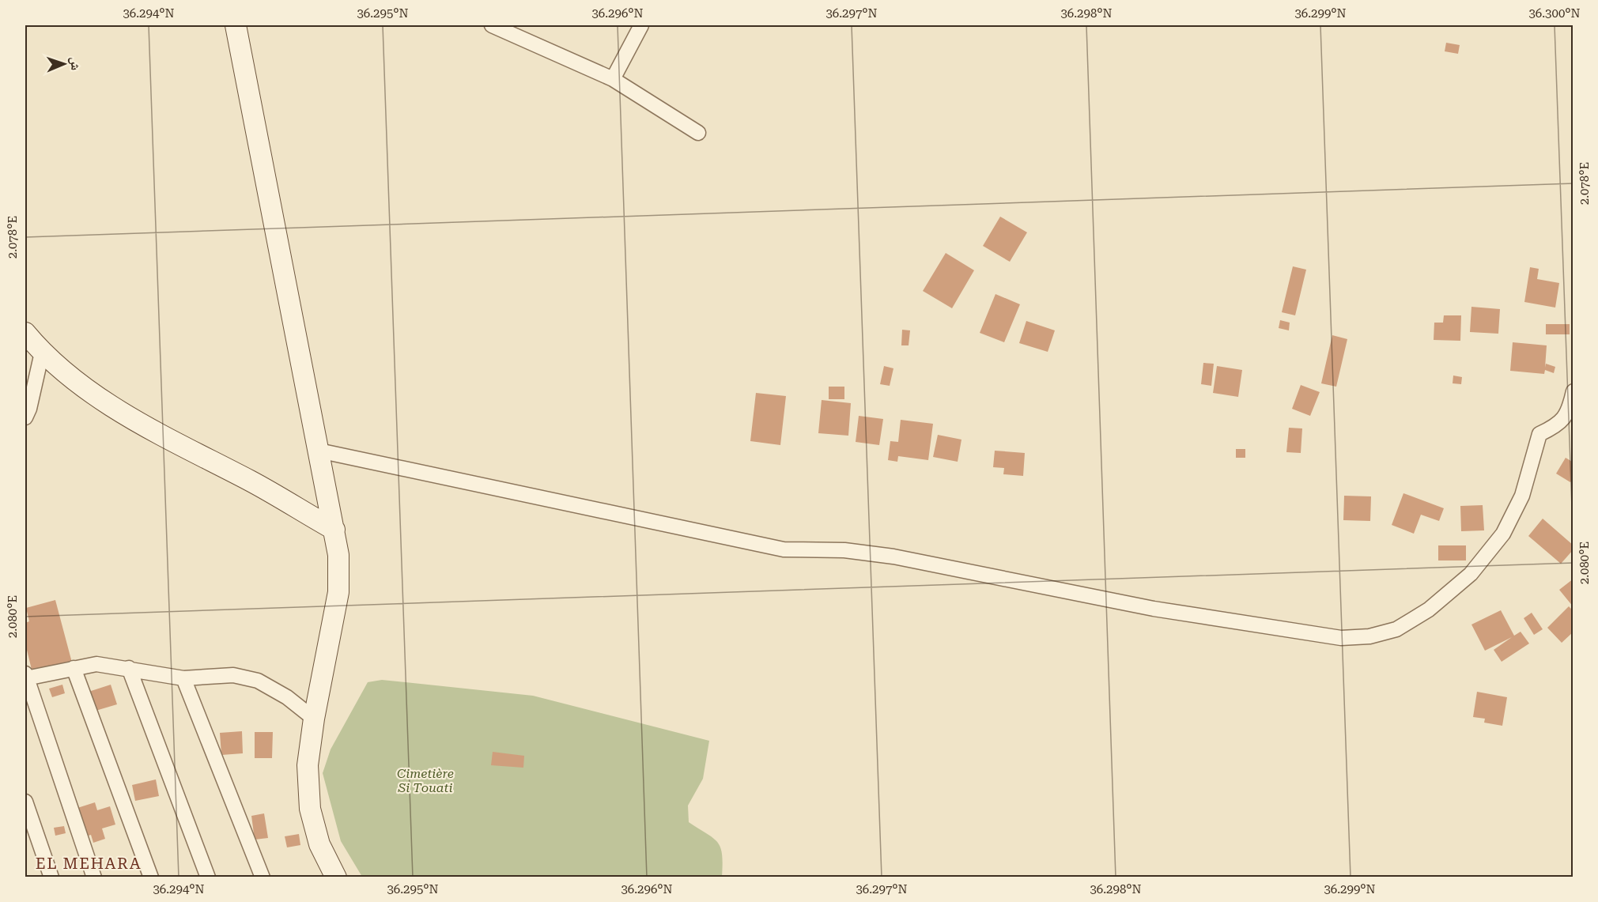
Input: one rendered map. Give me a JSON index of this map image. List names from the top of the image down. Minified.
{"districts":["EL MEHARA"],"parks":["Cimetière Si Touati"],"north":"right","coordinates":["36.294°N","36.295°N","36.296°N","36.297°N","36.298°N","36.299°N","36.300°N","2.078°E","2.080°E"]}
